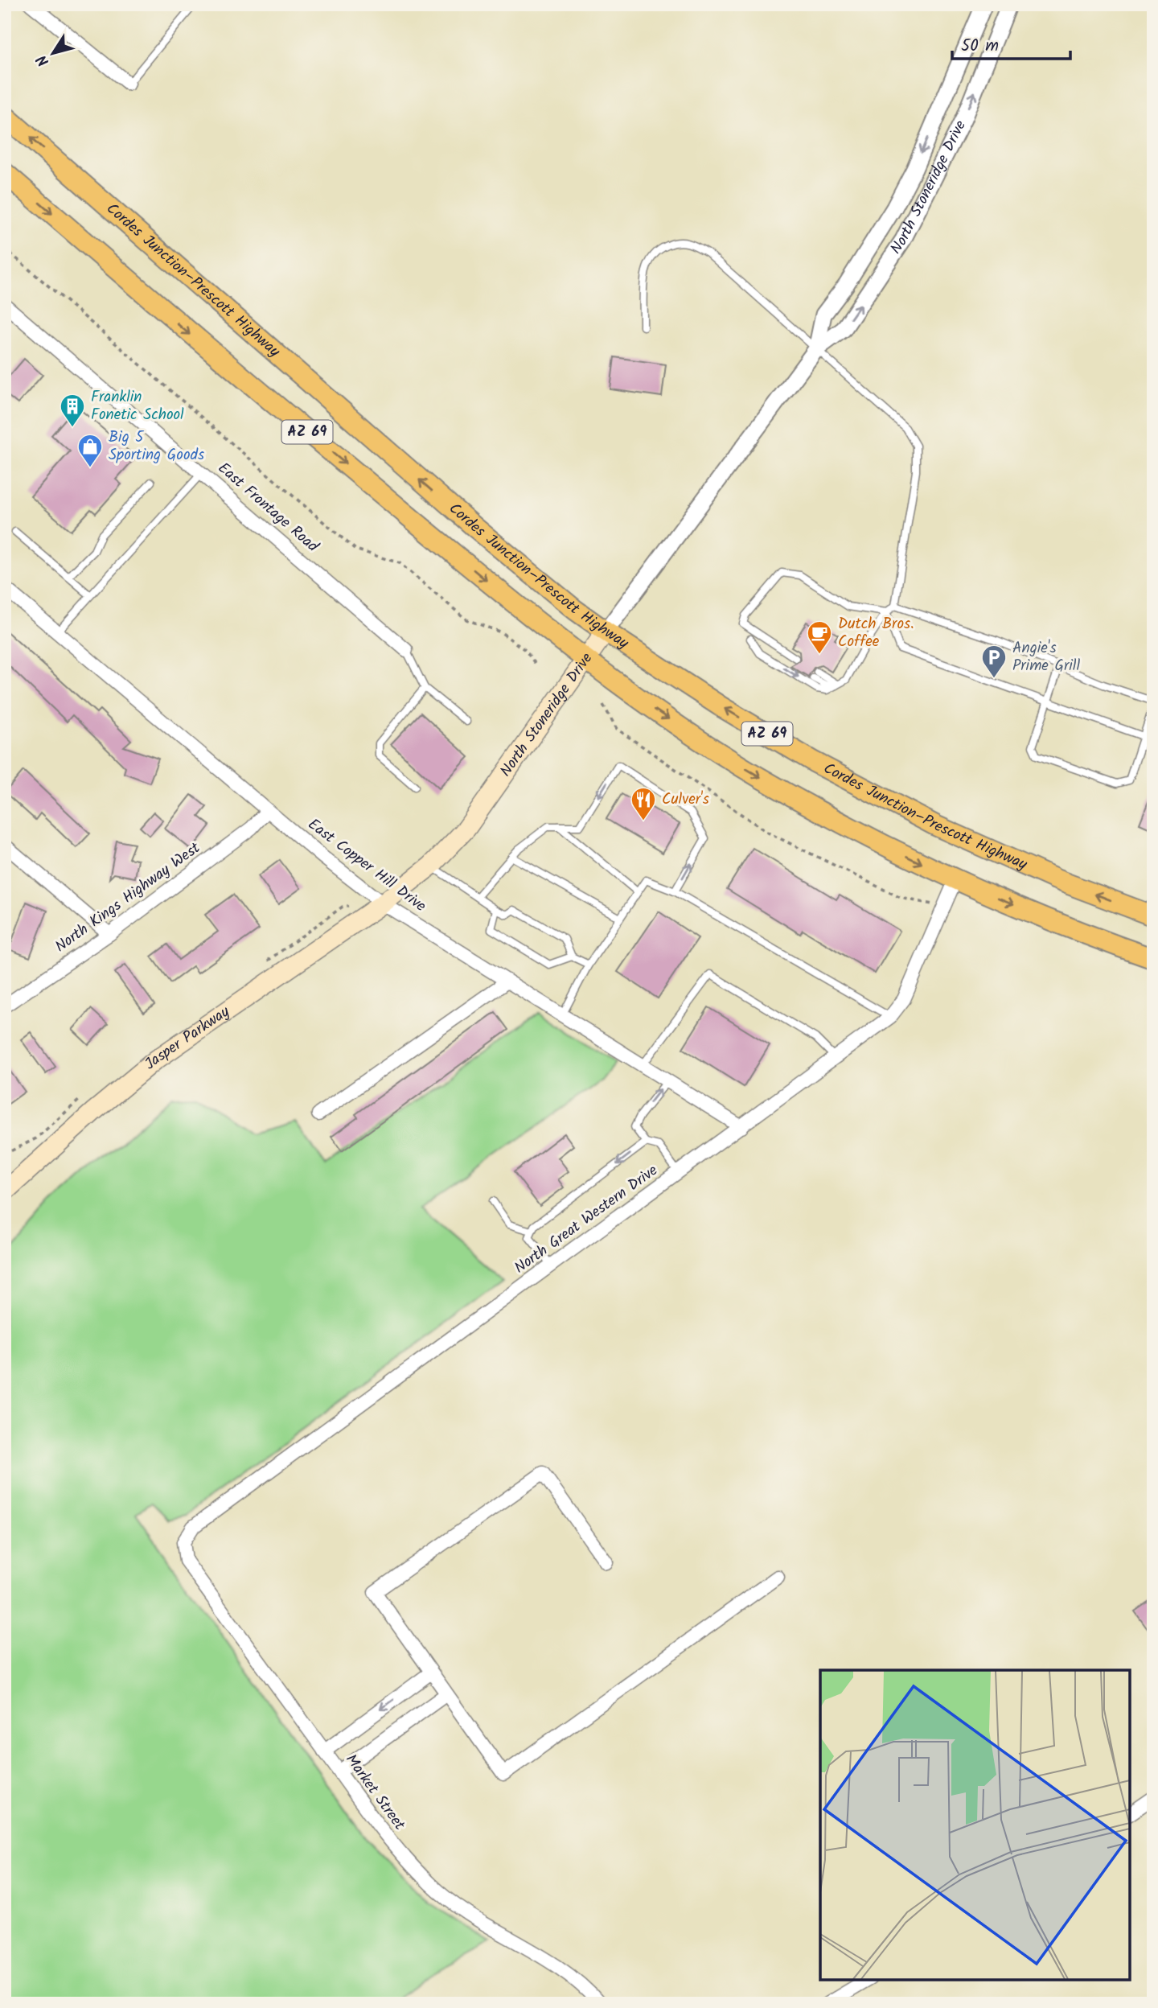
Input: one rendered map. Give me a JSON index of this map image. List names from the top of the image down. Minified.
{"streets":{"main road":["North Stoneridge Drive","Cordes Junction–Prescott Highway","AZ 69","Jasper Parkway"],"street":["East Frontage Road","East Copper Hill Drive","North Kings Highway West","North Great Western Drive","Market Street"]},"crossings":[["North Stoneridge Drive","Cordes Junction–Prescott Highway"],["North Stoneridge Drive","AZ 69"],["North Stoneridge Drive","East Copper Hill Drive"],["North Stoneridge Drive","Jasper Parkway"],["AZ 69","North Great Western Drive"],["East Copper Hill Drive","North Kings Highway West"],["East Copper Hill Drive","Jasper Parkway"],["East Copper Hill Drive","North Great Western Drive"],["North Great Western Drive","Market Street"]],"places":{"building":["Franklin Fonetic School"],"shop":["Big 5 Sporting Goods"],"cafe":["Dutch Bros. Coffee"],"parking":["Angie's Prime Grill"],"restaurant":["Culver's"]},"scale_bar":"50 m","north":"bottom left"}
